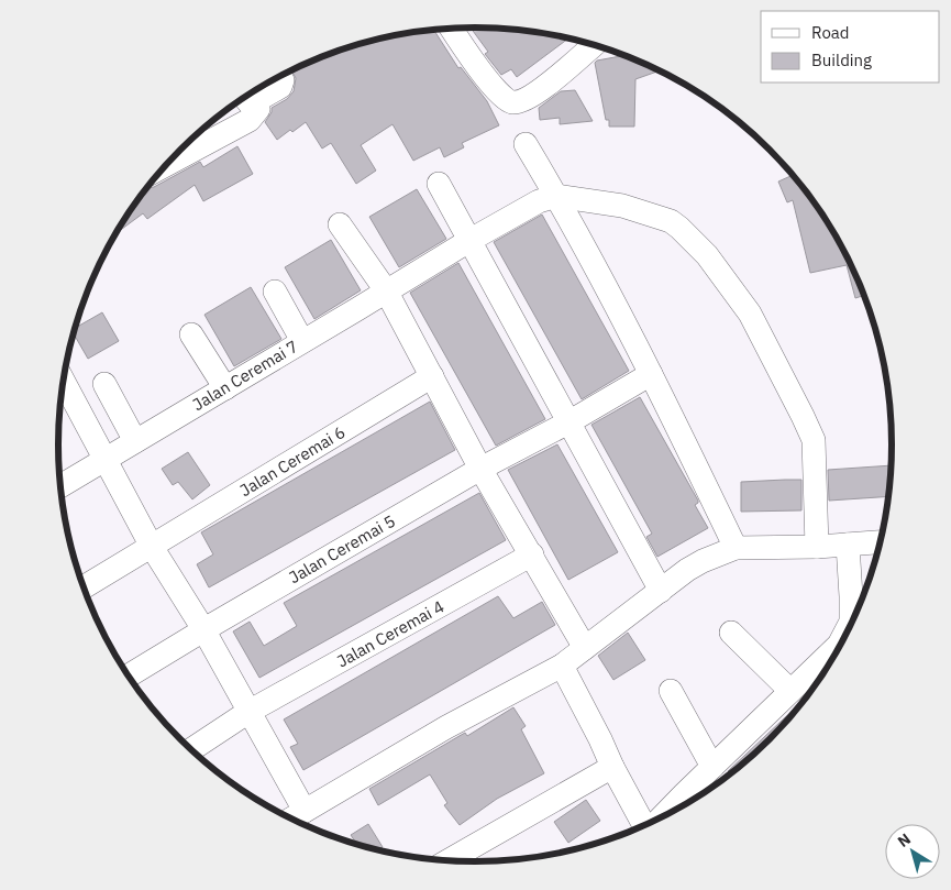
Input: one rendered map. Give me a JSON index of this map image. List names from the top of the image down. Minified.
{"streets":{"street":["Jalan Ceremai 7","Jalan Ceremai 6","Jalan Ceremai 5","Jalan Ceremai 4"]},"legend":["Road","Building"],"north":"top left"}
